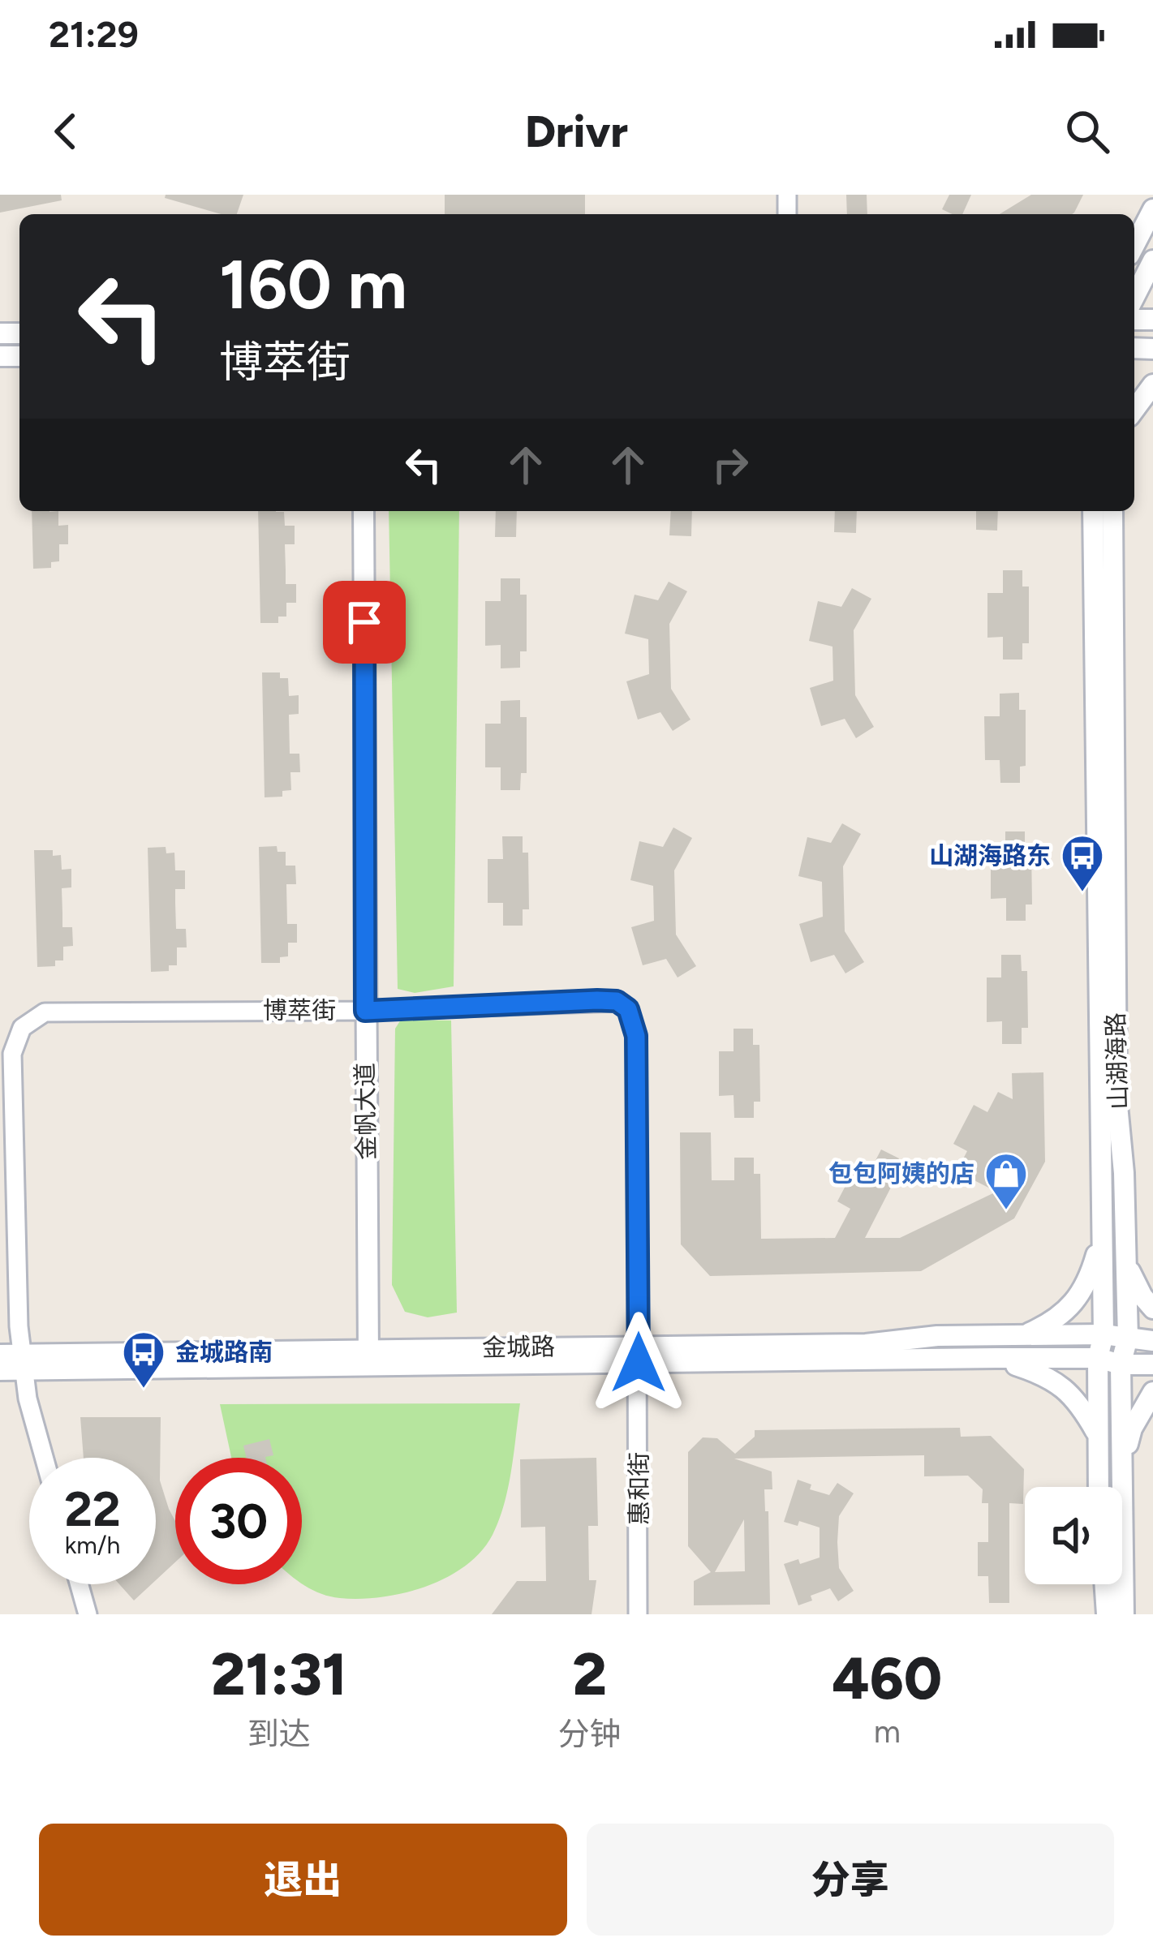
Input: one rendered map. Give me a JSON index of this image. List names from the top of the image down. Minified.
{"streets":{"street":["博萃街","山湖海路","金帆大道","金城路","惠和街"]},"crossings":[["博萃街","金帆大道"],["博萃街","金城路"],["博萃街","惠和街"],["山湖海路","金城路"],["金帆大道","金城路"],["金城路","惠和街"]],"places":{"bus stop":["山湖海路东","金城路南"],"shop":["包包阿姨的店"]},"page":{"status":"21:29","header":"Drivr","turn":["160 m","博萃街"],"speed":"22 km/h","limit":"30","eta":["21:31","到达","2","分钟","460","m"],"buttons":["退出","分享"]}}
